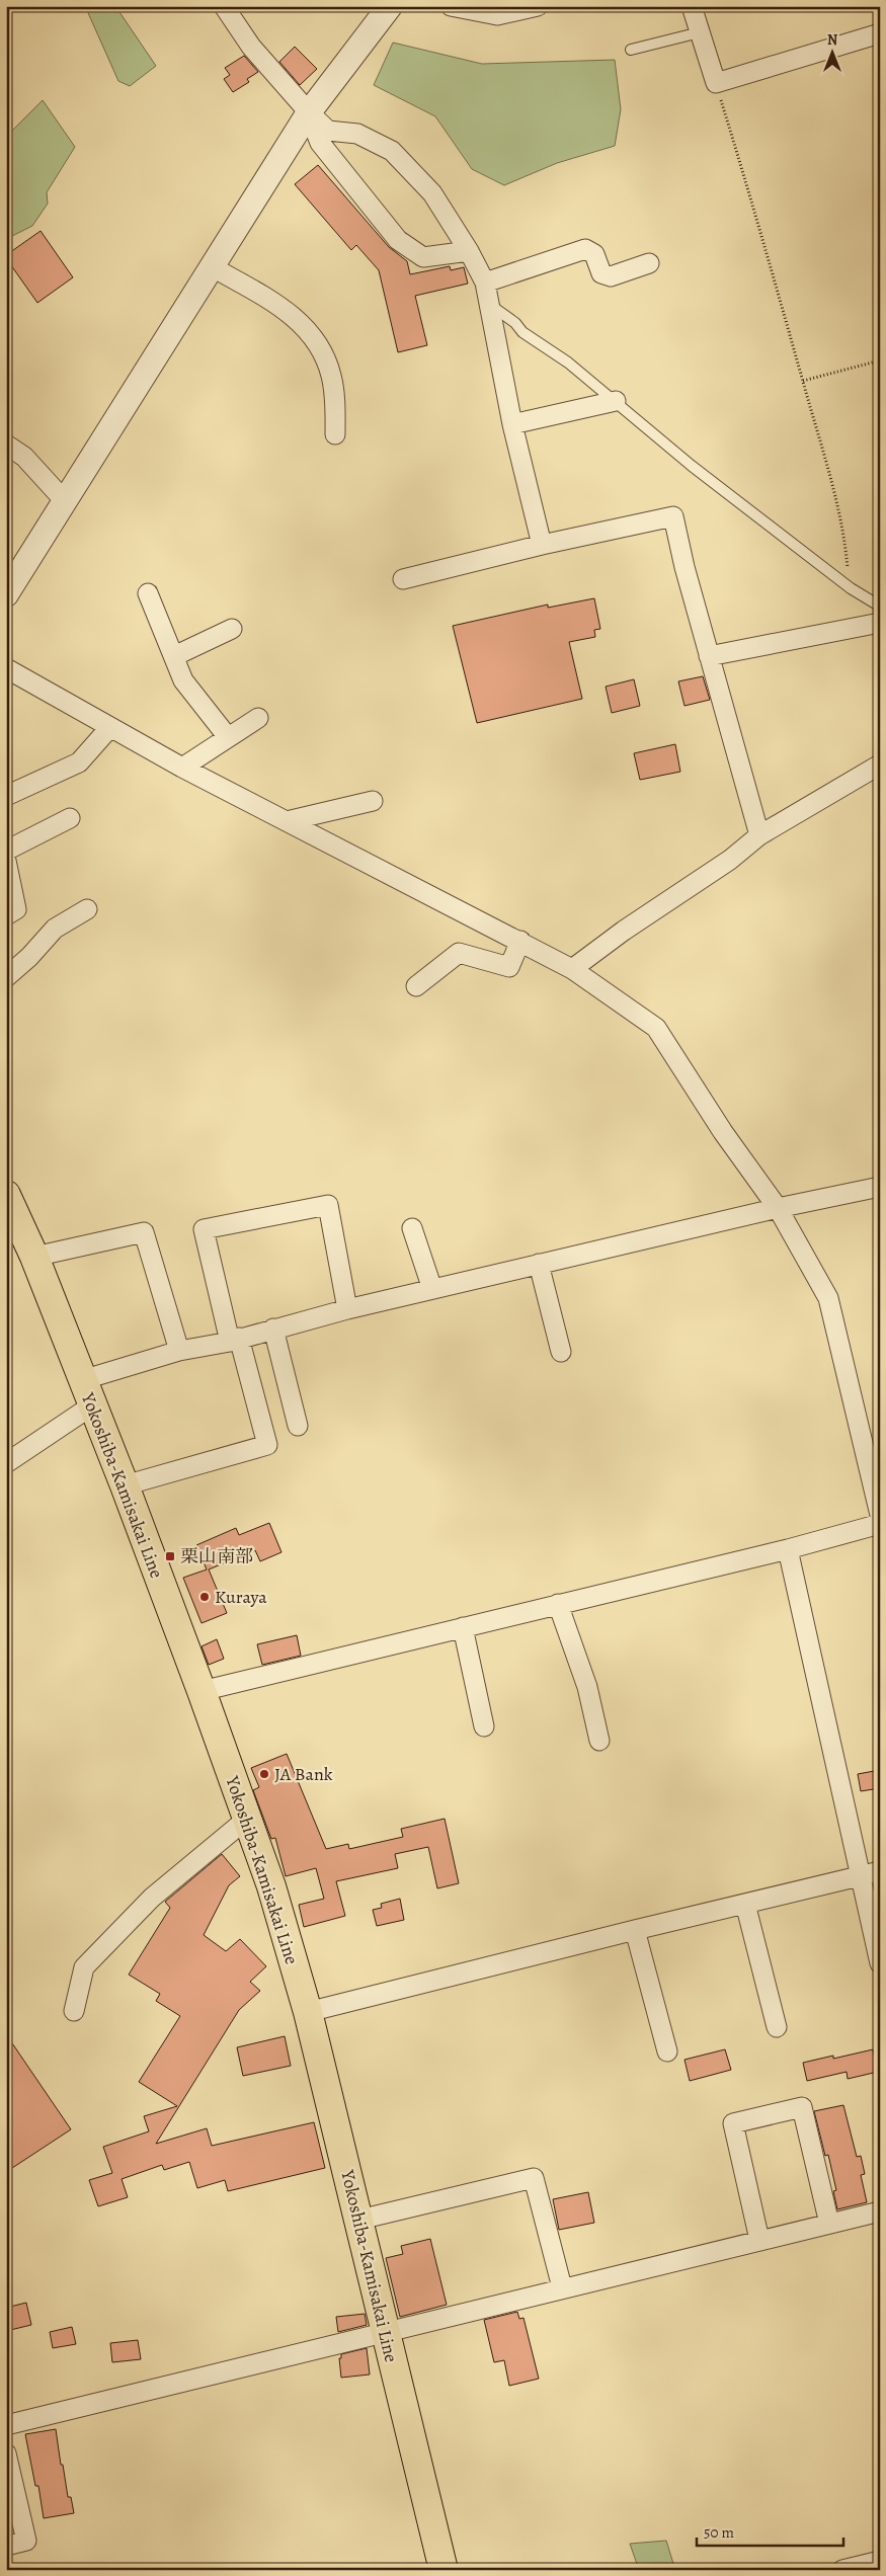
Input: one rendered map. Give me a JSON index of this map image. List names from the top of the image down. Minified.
{"streets":{"main road":["Yokoshiba-Kamisakai Line"]},"places":{"transit":["栗山南部"],"other":["Kuraya","JA Bank"]},"scale_bar":"50 m","north":"top"}
